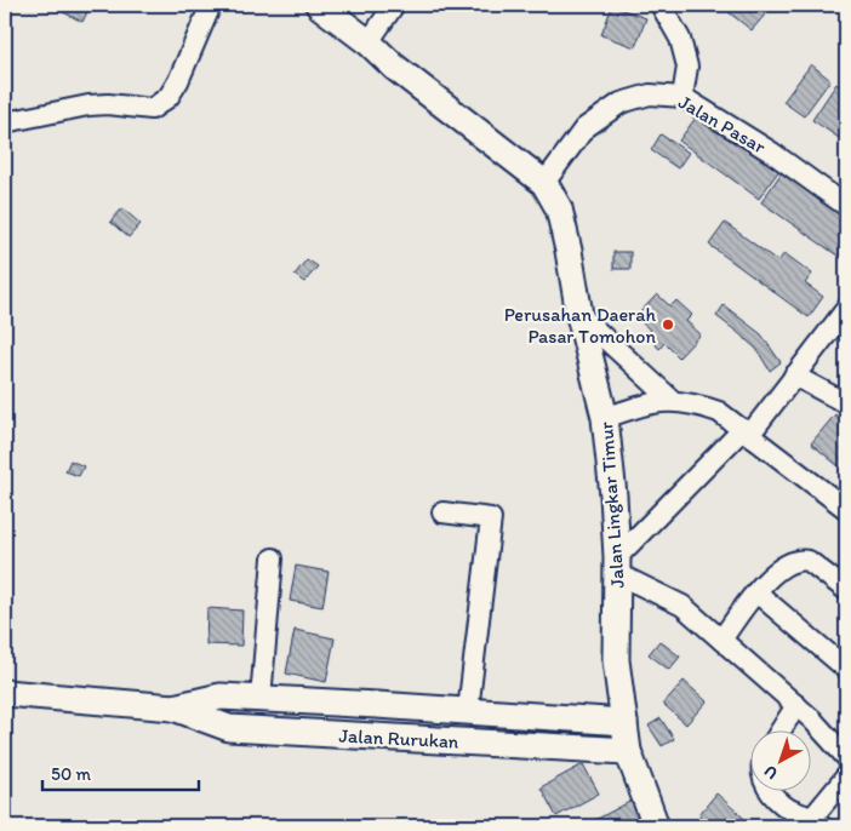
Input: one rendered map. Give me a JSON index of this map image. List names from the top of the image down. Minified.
{"streets":{"main road":["Jalan Lingkar Timur","Jalan Rurukan"],"street":["Jalan Pasar"]},"crossings":[["Jalan Pasar","Jalan Lingkar Timur"],["Jalan Lingkar Timur","Jalan Rurukan"]],"places":["Perusahan Daerah Pasar Tomohon"],"scale_bar":"50 m","north":"bottom left"}
